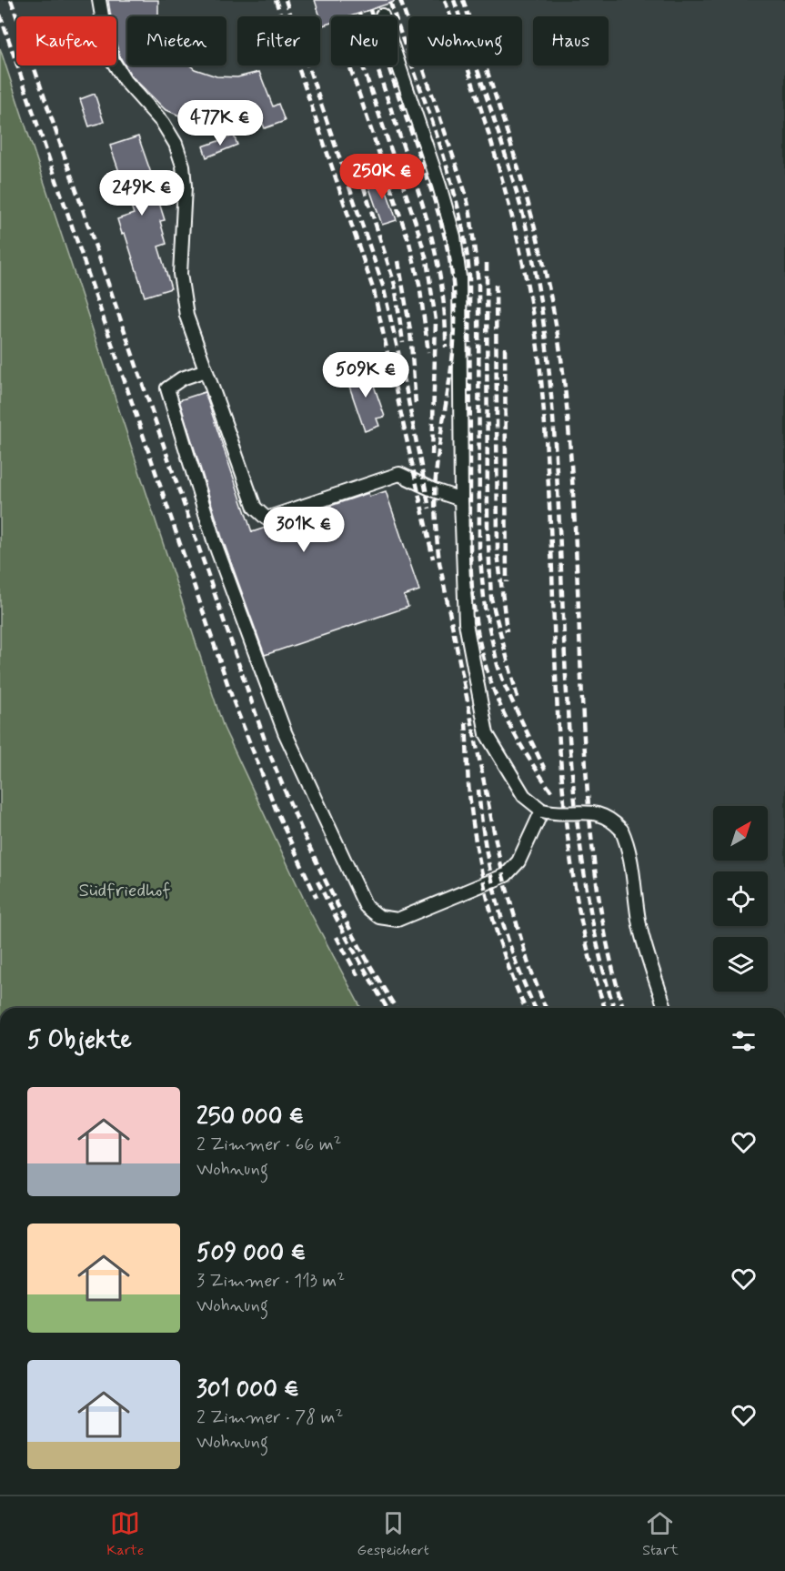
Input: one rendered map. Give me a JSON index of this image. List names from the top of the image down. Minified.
{"parks":["Südfriedhof"],"north":"top right","page":{"chip":["Kaufen","Mieten","Filter","Neu","Wohnung","Haus"],"price":["477K €","250K €","249K €","509K €","301K €"],"heading":"5 Objekte","list":[{"name":"250 000 €","note":"2 Zimmer · 66 m² · Wohnung"},{"name":"509 000 €","note":"3 Zimmer · 113 m² · Wohnung"},{"name":"301 000 €","note":"2 Zimmer · 78 m² · Wohnung"}],"tabs":["Karte","Gespeichert","Start"]}}
